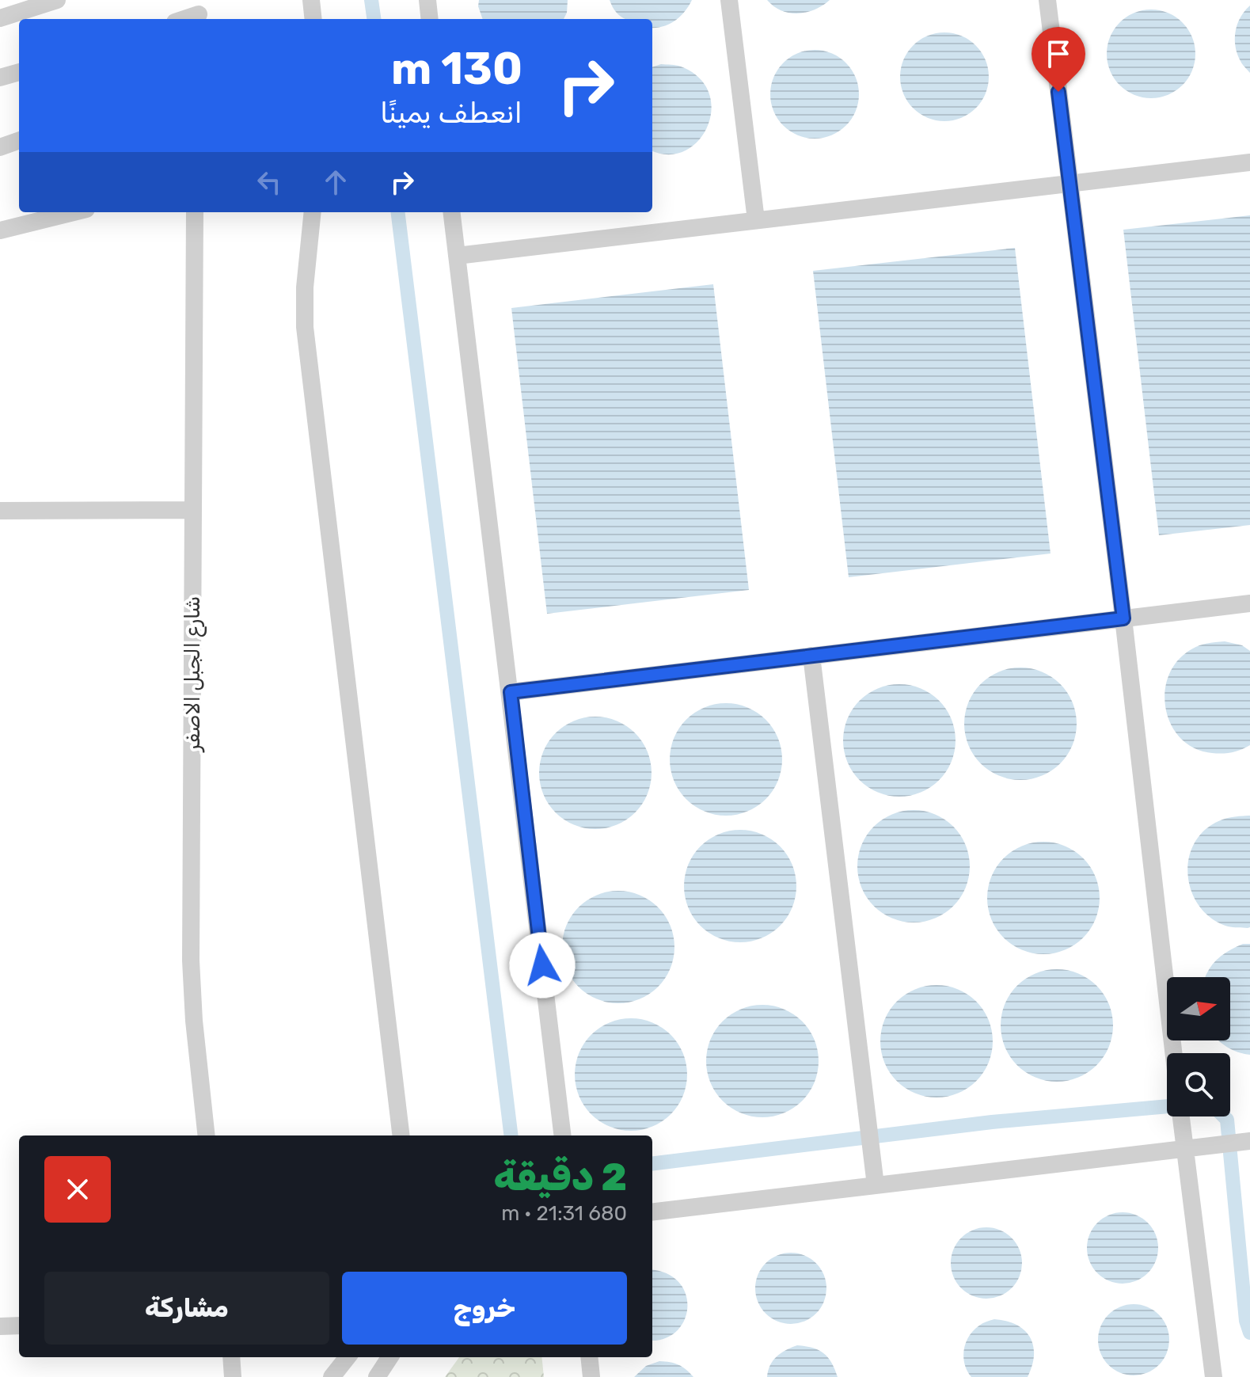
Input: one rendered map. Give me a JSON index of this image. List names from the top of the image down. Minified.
{"streets":{"street":["شارع الجبل الاصفر"]},"north":"right","page":{"turn":["130 m","انعطف يمينًا"],"heading":["2 دقيقة","680 m · 21:31"],"buttons":["خروج","مشاركة"]}}
